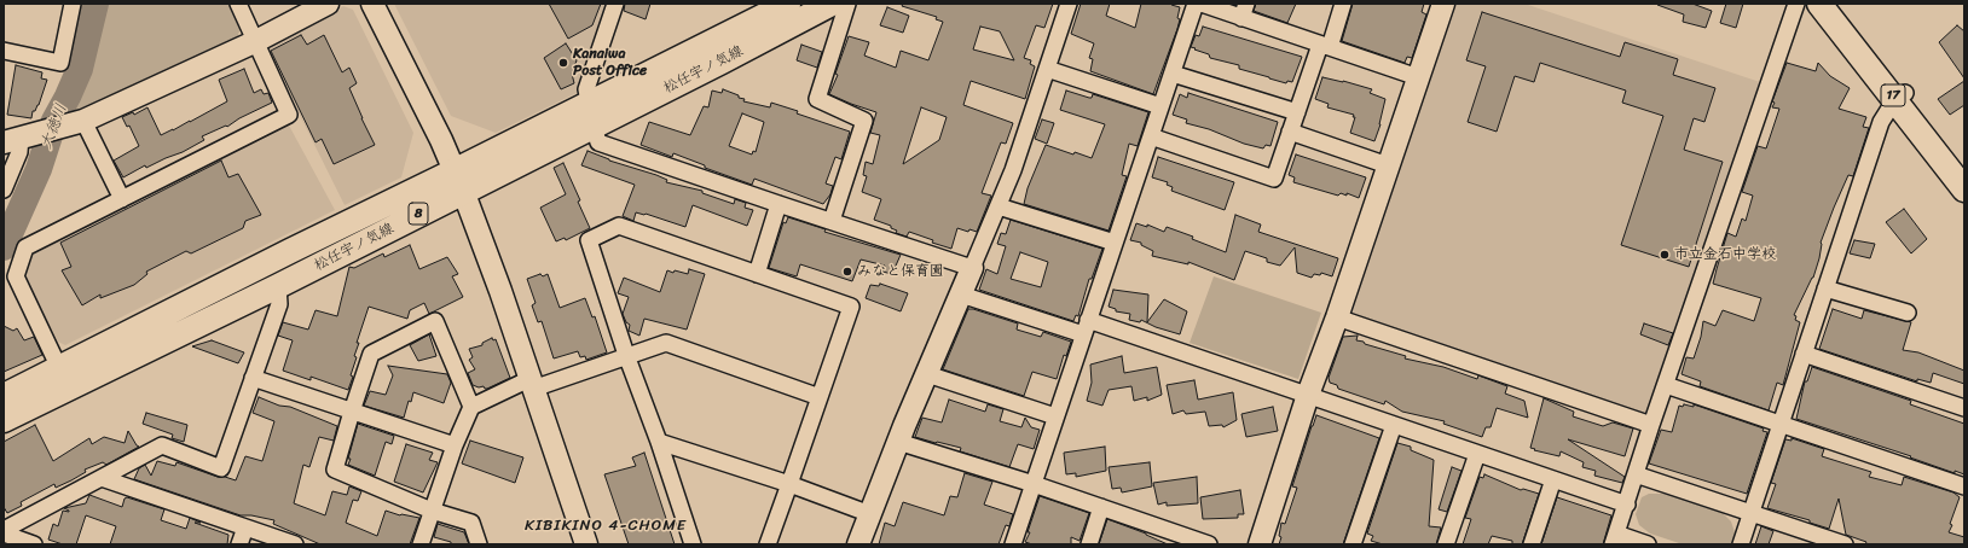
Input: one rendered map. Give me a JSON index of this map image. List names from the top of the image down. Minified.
{"streets":{"main road":["松任宇ノ気線","17","8"]},"districts":["KIBIKINO 4-CHOME"],"water":["大徳川"],"places":["Kanaiwa Post Office","市立金石中学校","みなと保育園"]}
